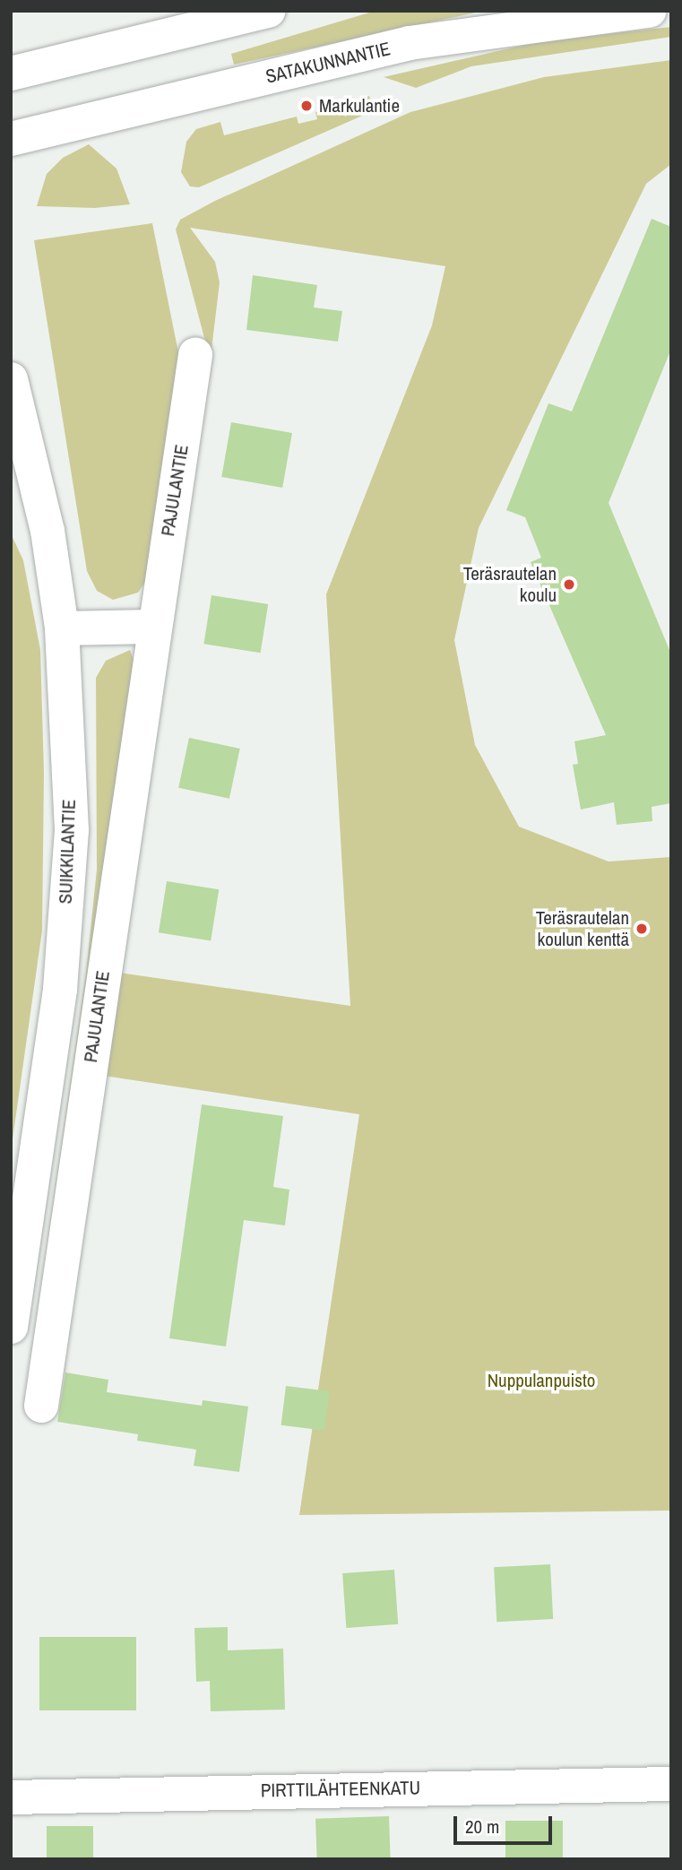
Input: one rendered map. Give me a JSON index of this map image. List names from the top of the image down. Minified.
{"streets":{"main road":["SATAKUNNANTIE","PAJULANTIE","SUIKKILANTIE","PIRTTILÄHTEENKATU"]},"parks":["Nuppulanpuisto"],"places":["Markulantie","Teräsrautelan koulu","Teräsrautelan koulun kenttä"],"scale_bar":"20 m"}
